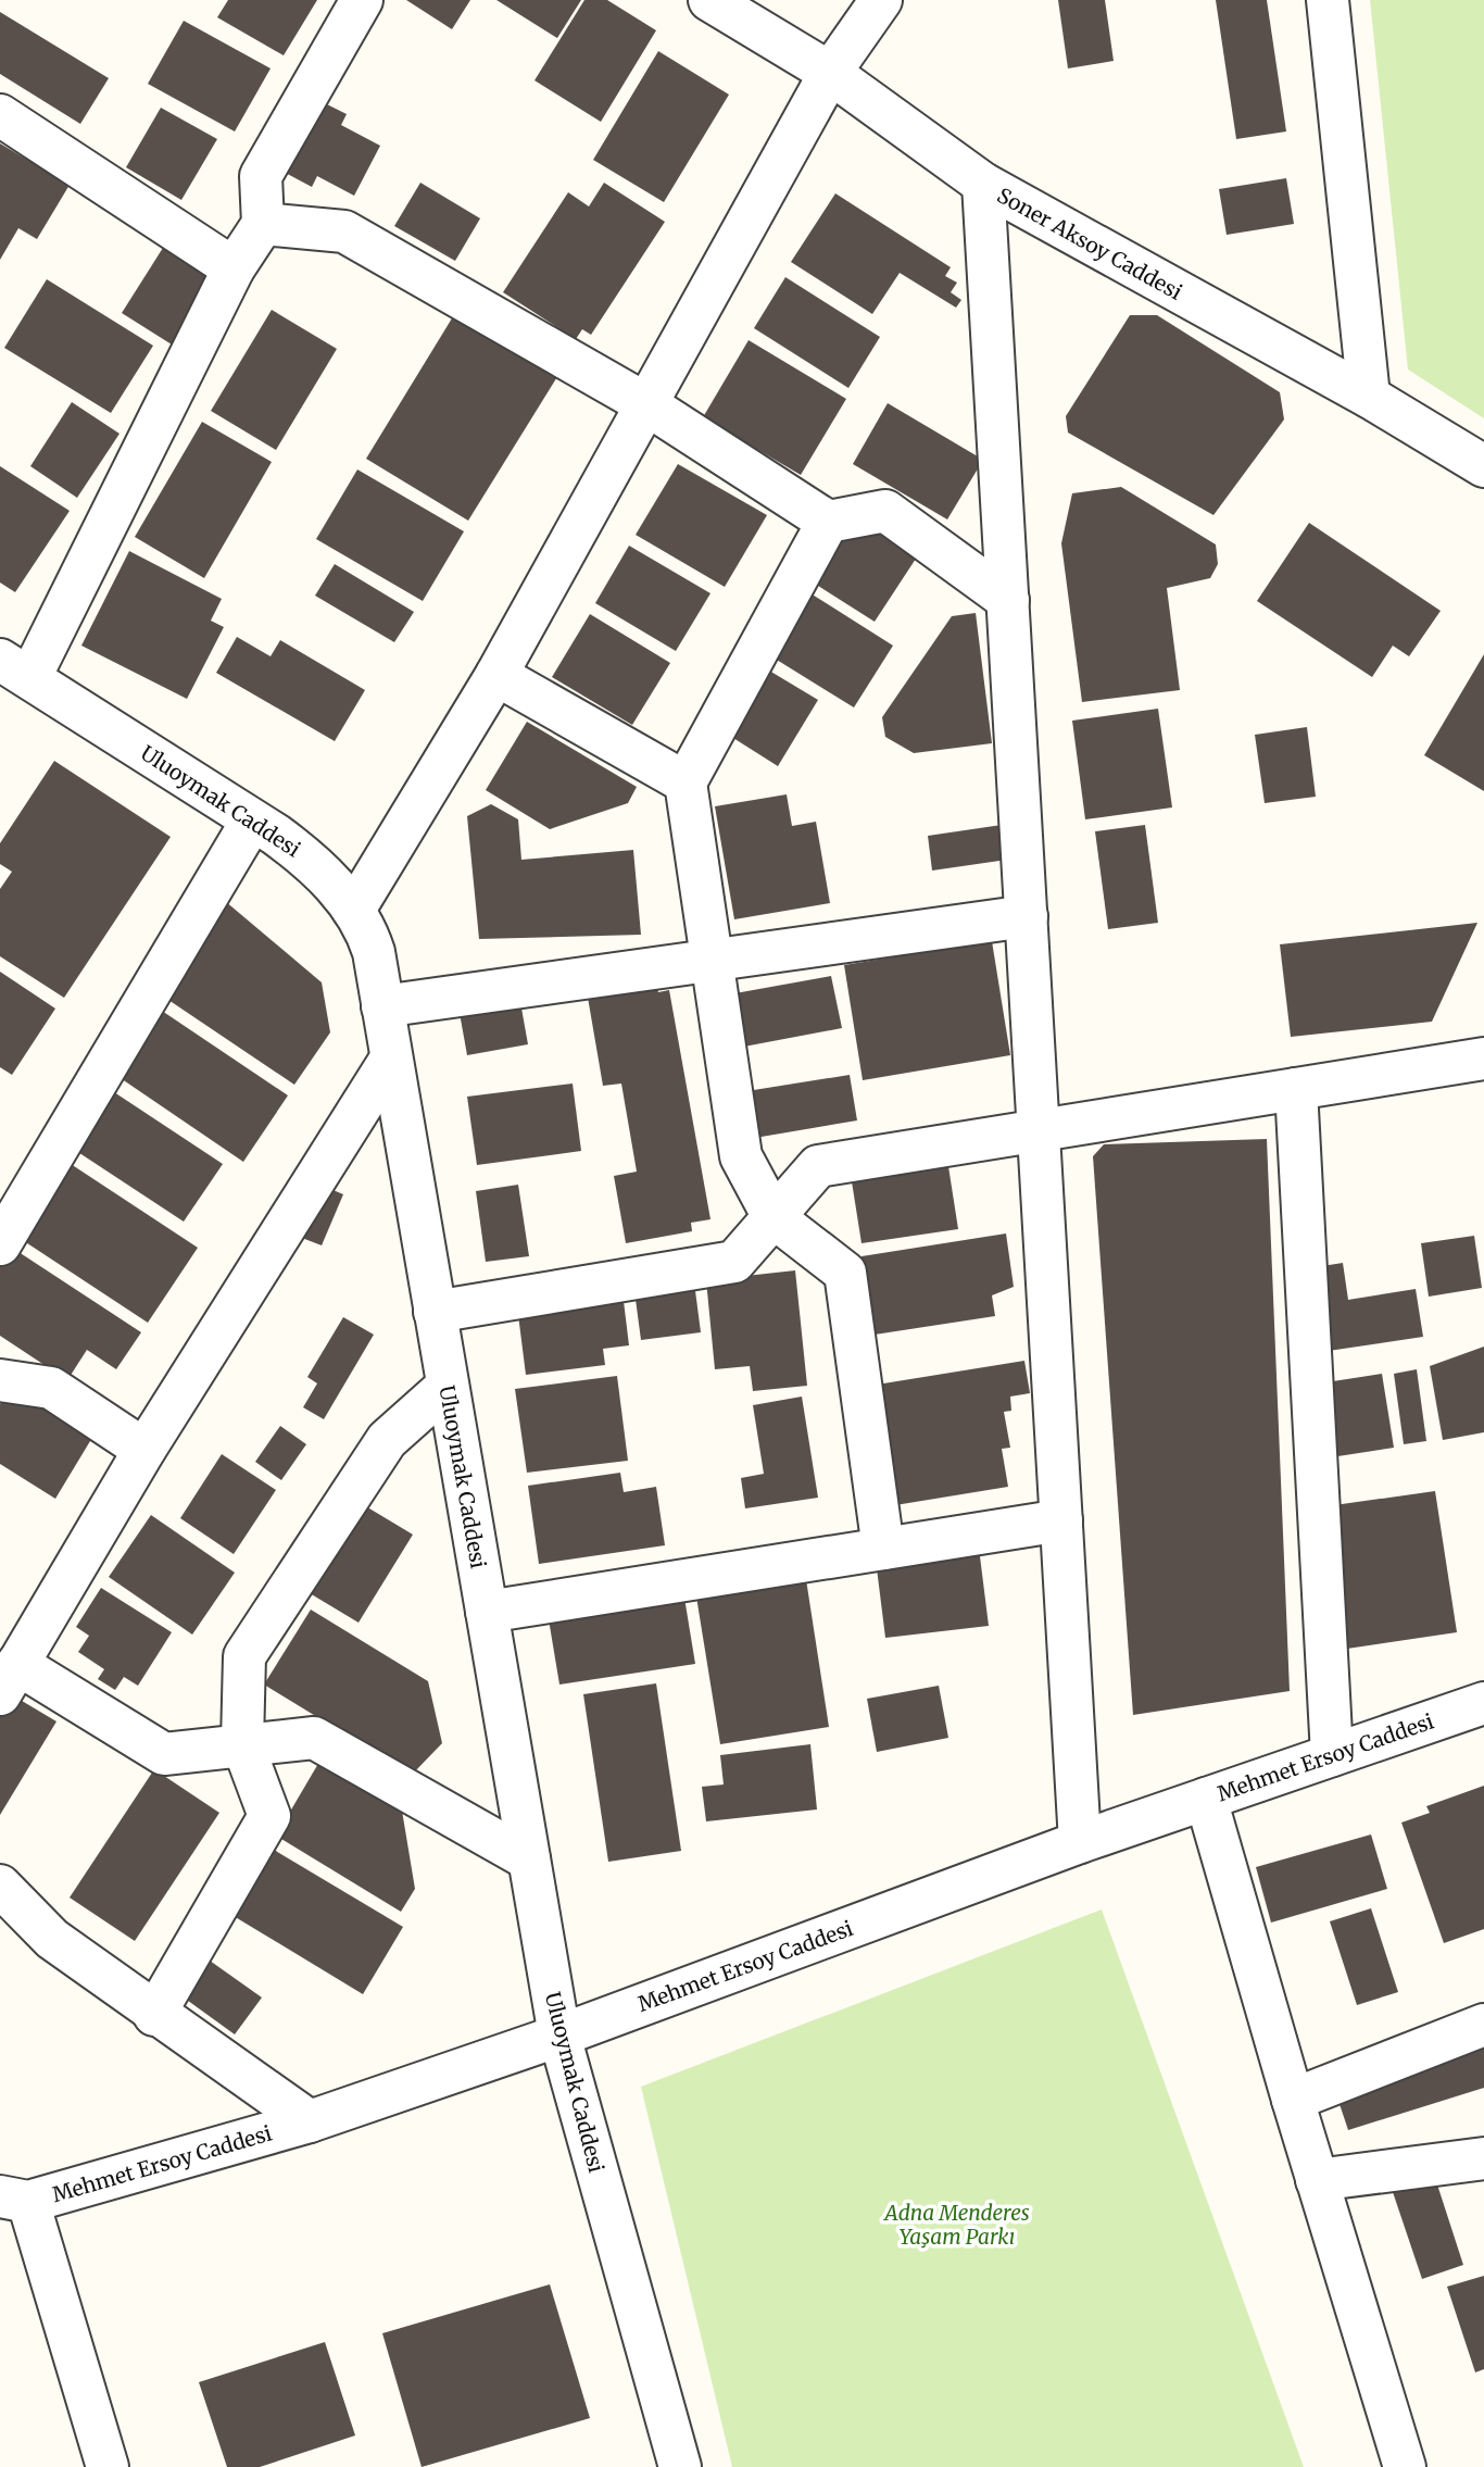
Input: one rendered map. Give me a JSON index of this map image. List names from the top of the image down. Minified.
{"streets":{"street":["Soner Aksoy Caddesi","Uluoymak Caddesi","Mehmet Ersoy Caddesi"]},"crossings":[["Uluoymak Caddesi","Mehmet Ersoy Caddesi"]],"parks":["Adna Menderes Yaşam Parkı"]}
